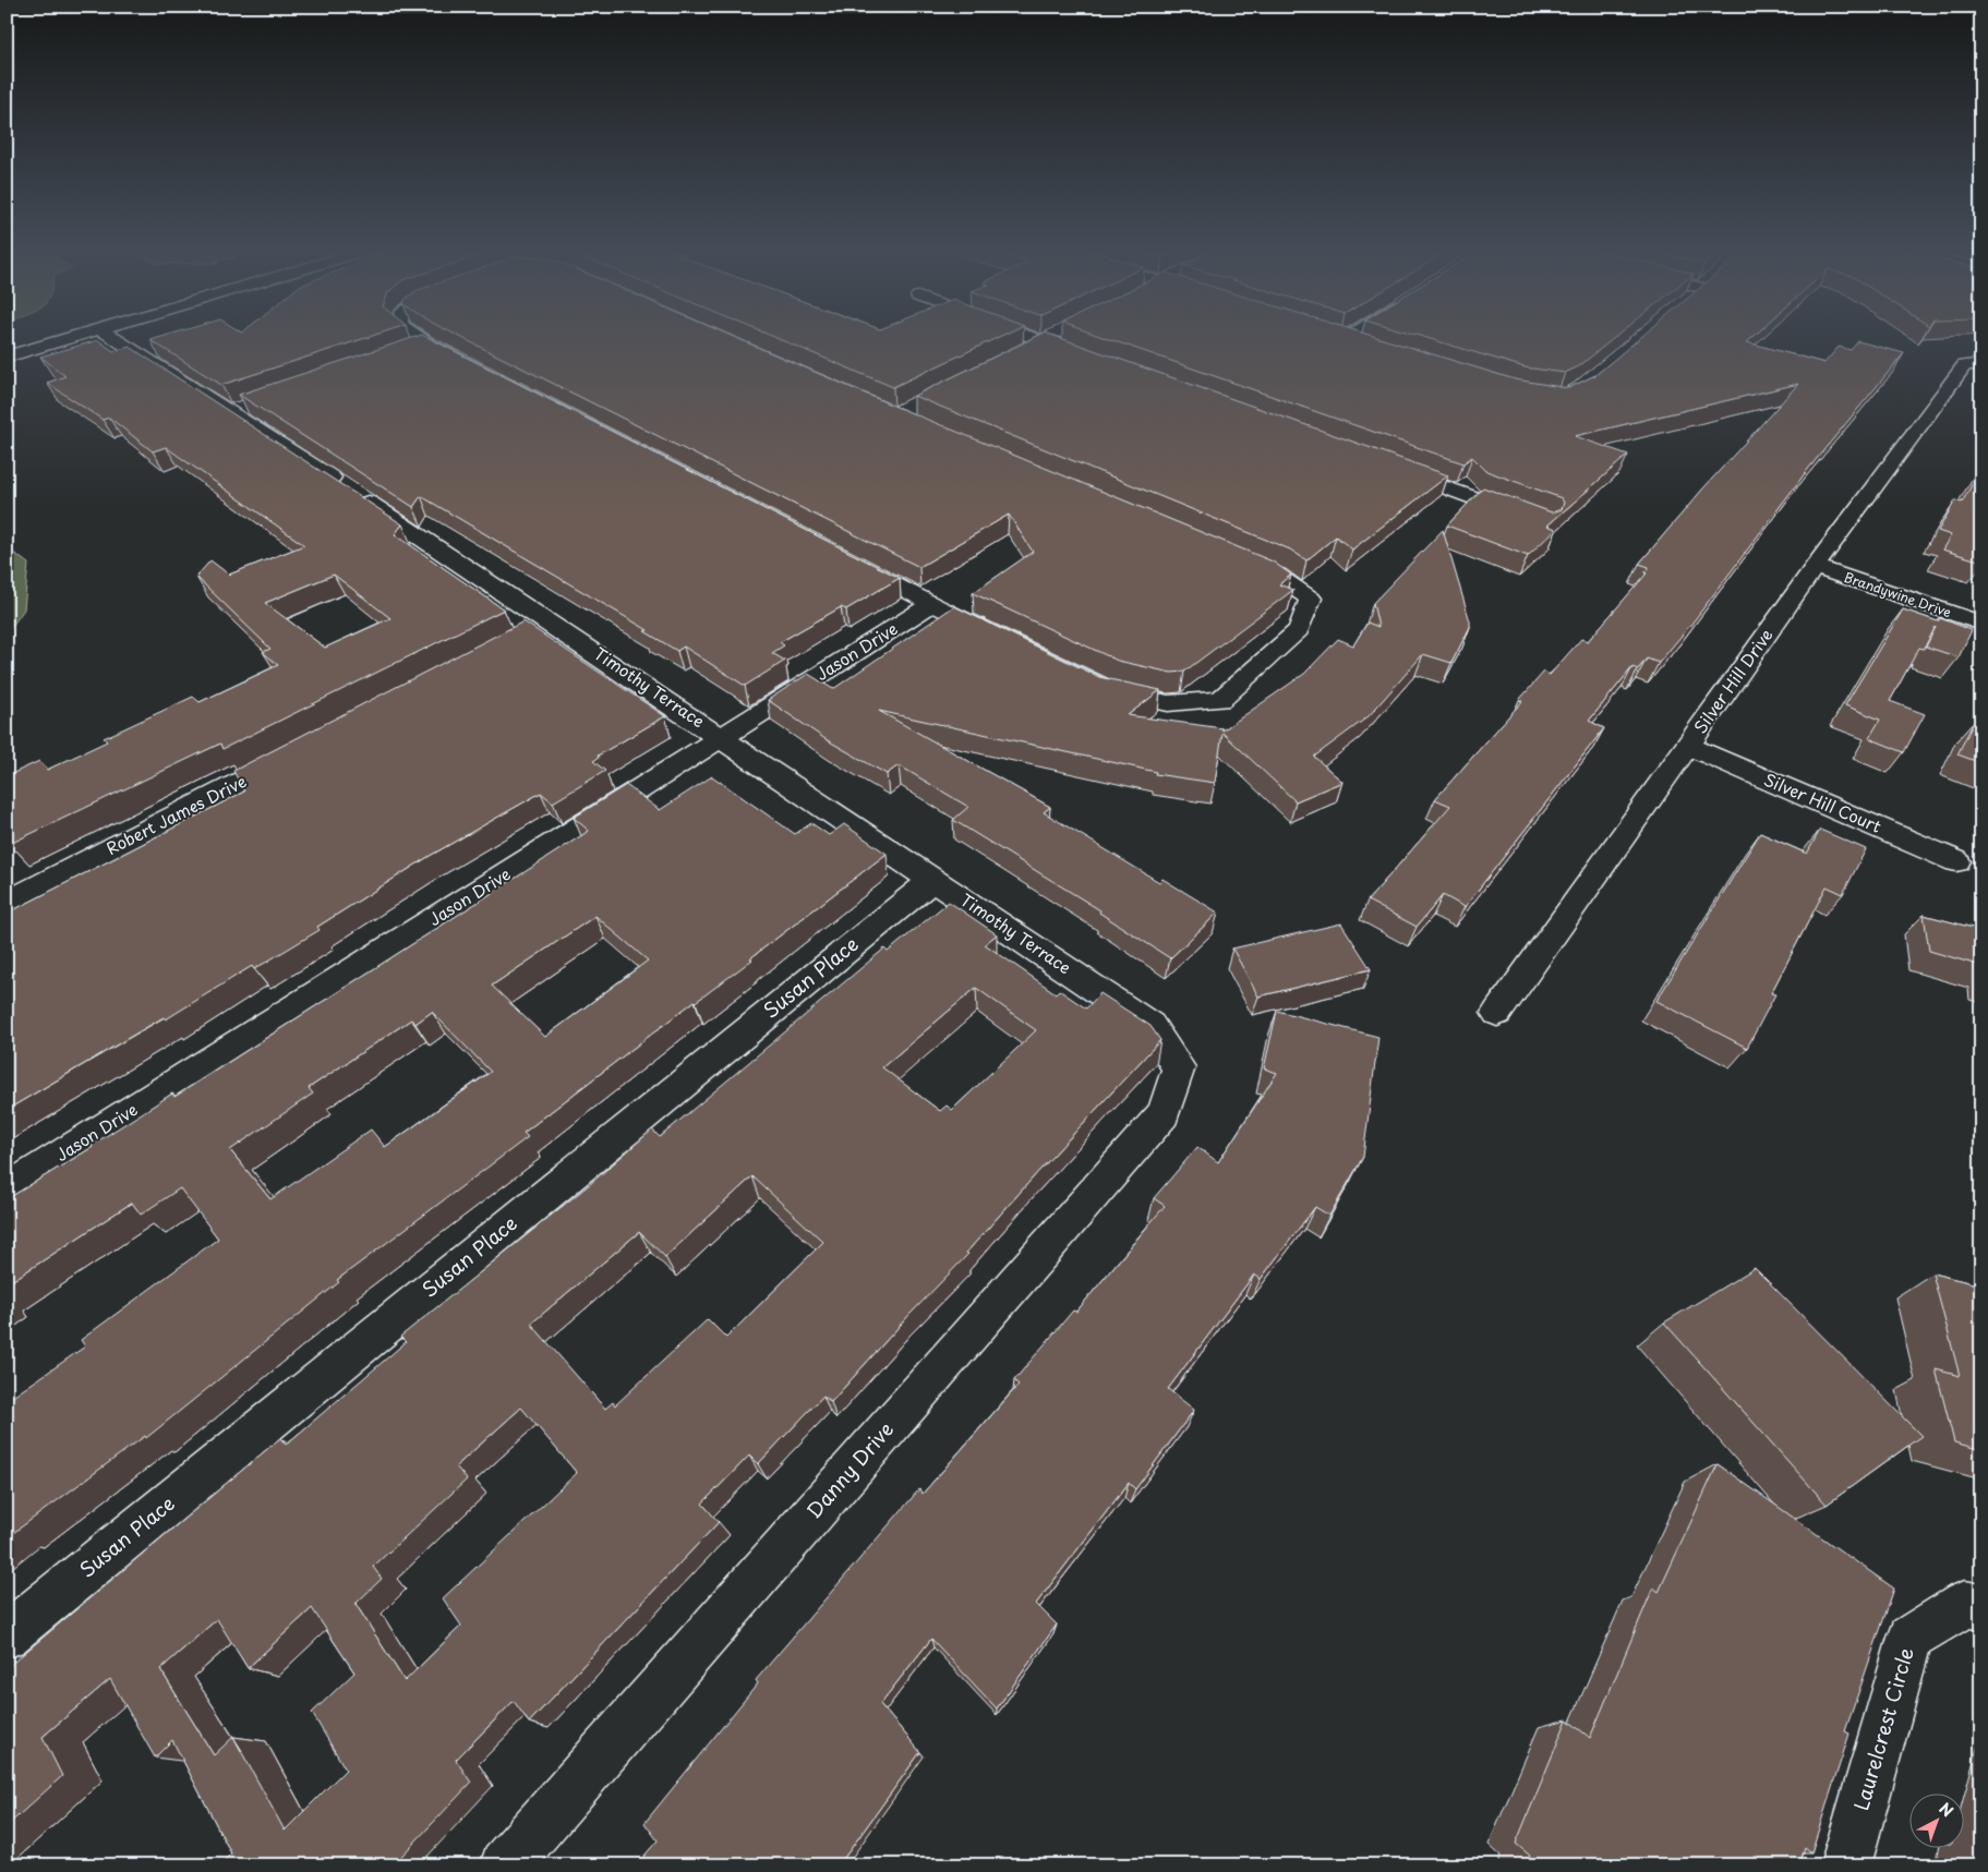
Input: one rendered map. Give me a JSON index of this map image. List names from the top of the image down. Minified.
{"streets":{"street":["Brandywine Drive","Jason Drive","Silver Hill Drive","Timothy Terrace","Silver Hill Court","Robert James Drive","Susan Place","Danny Drive","Laurelcrest Circle"]},"crossings":[["Brandywine Drive","Silver Hill Drive"],["Jason Drive","Timothy Terrace"],["Silver Hill Drive","Silver Hill Court"],["Timothy Terrace","Susan Place"],["Timothy Terrace","Danny Drive"]],"north":"top right"}
